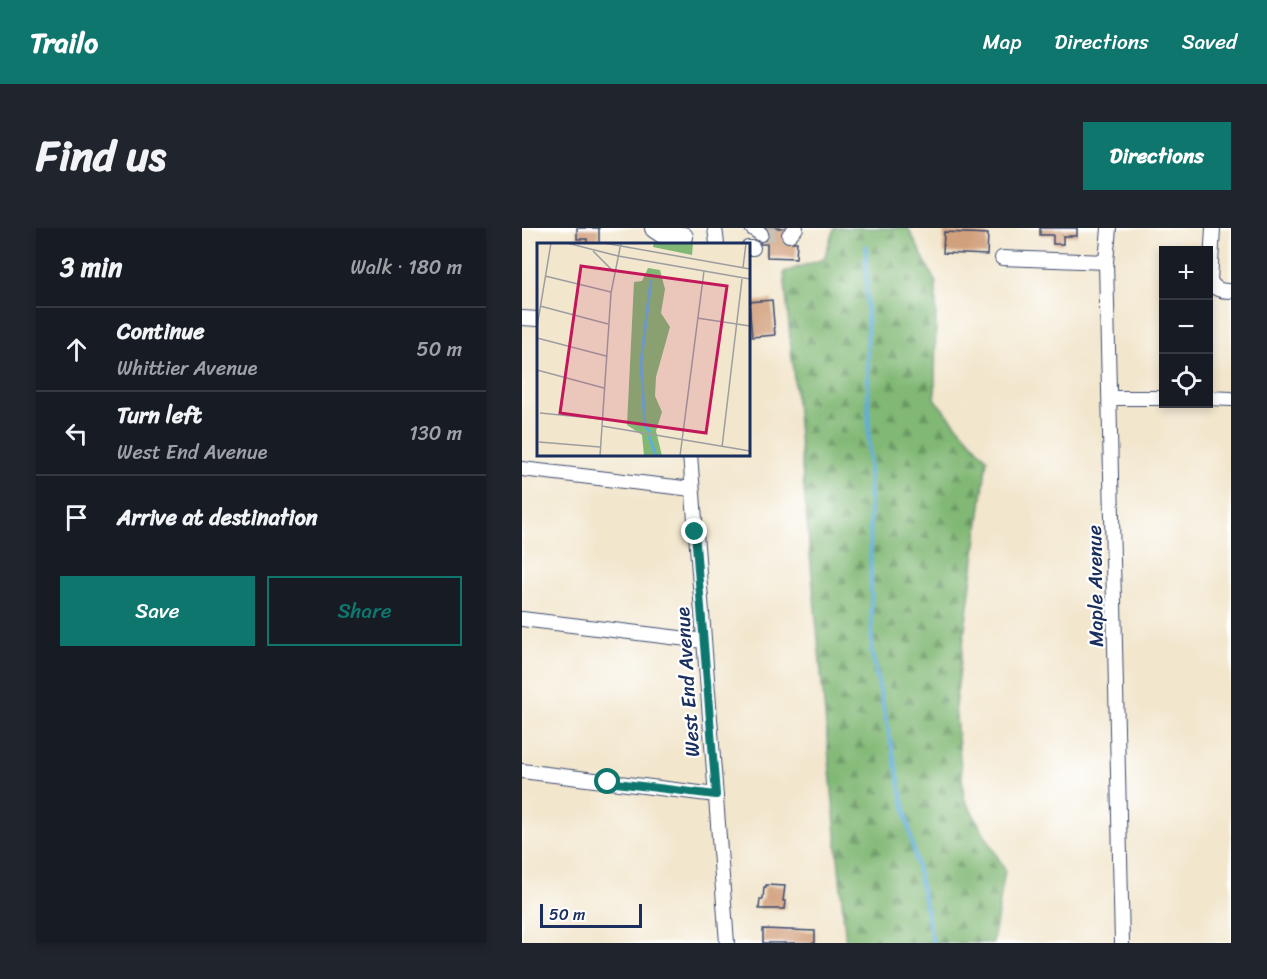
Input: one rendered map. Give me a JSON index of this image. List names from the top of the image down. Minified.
{"streets":{"street":["Maple Avenue","West End Avenue"]},"scale_bar":"50 m","page":{"header":"Trailo","nav":["Map","Directions","Saved"],"title":"Find us","buttons":["Directions",["Save","Share"]],"heading":["3 min","Walk · 180 m"],"map_buttons":["+","−"],"list":[["Continue","Whittier Avenue","50 m"],["Turn left","West End Avenue","130 m"],"Arrive at destination"],"scale":"50 m"}}
